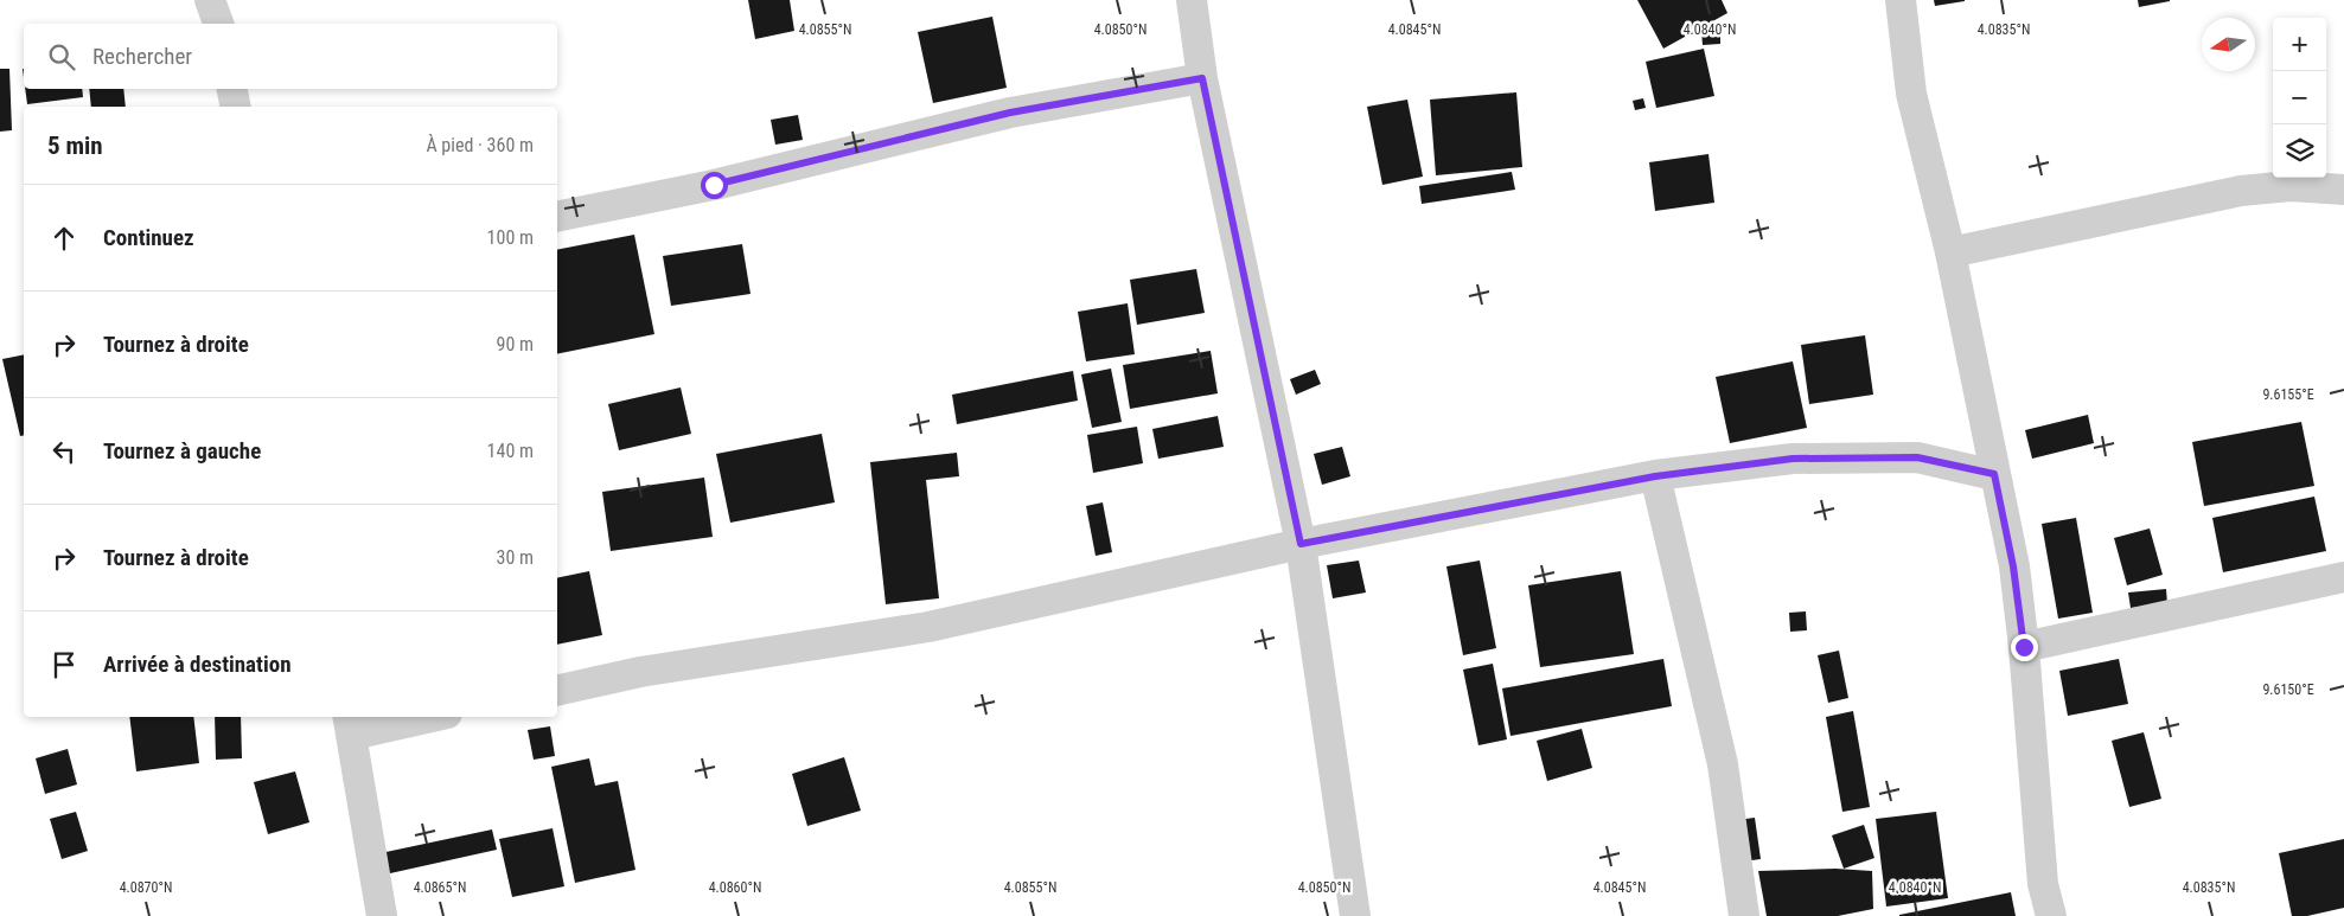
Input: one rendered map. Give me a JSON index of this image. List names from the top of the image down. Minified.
{"north":"left","page":{"map_buttons":["+","−"],"search":"Rechercher","heading":["5 min","À pied · 360 m"],"list":[["Continuez","100 m"],["Tournez à droite","90 m"],["Tournez à gauche","140 m"],["Tournez à droite","30 m"],"Arrivée à destination"]},"coordinates":["4.0855°N","4.0850°N","4.0845°N","4.0840°N","4.0835°N","9.6155°E","9.6150°E","4.0870°N","4.0865°N","4.0860°N"]}
